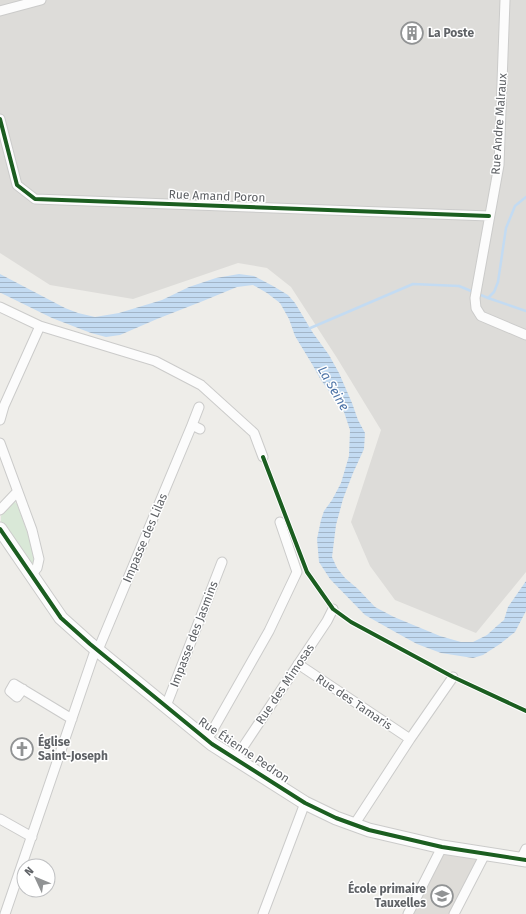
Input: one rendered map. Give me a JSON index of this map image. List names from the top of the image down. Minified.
{"streets":{"street":["Rue Andre Malraux","Rue Amand Poron","Impasse des Lilas","Impasse des Jasmins","Rue des Mimosas","Rue des Tamaris","Rue Étienne Pedron"]},"crossings":[["Rue Andre Malraux","Rue Amand Poron"],["Impasse des Lilas","Rue Étienne Pedron"],["Impasse des Jasmins","Rue Étienne Pedron"],["Rue des Mimosas","Rue des Tamaris"],["Rue des Mimosas","Rue Étienne Pedron"]],"water":["La Seine"],"places":{"building":["La Poste"],"church":["Église Saint-Joseph"],"school or university":["École primaire Tauxelles"]},"north":"top left"}
